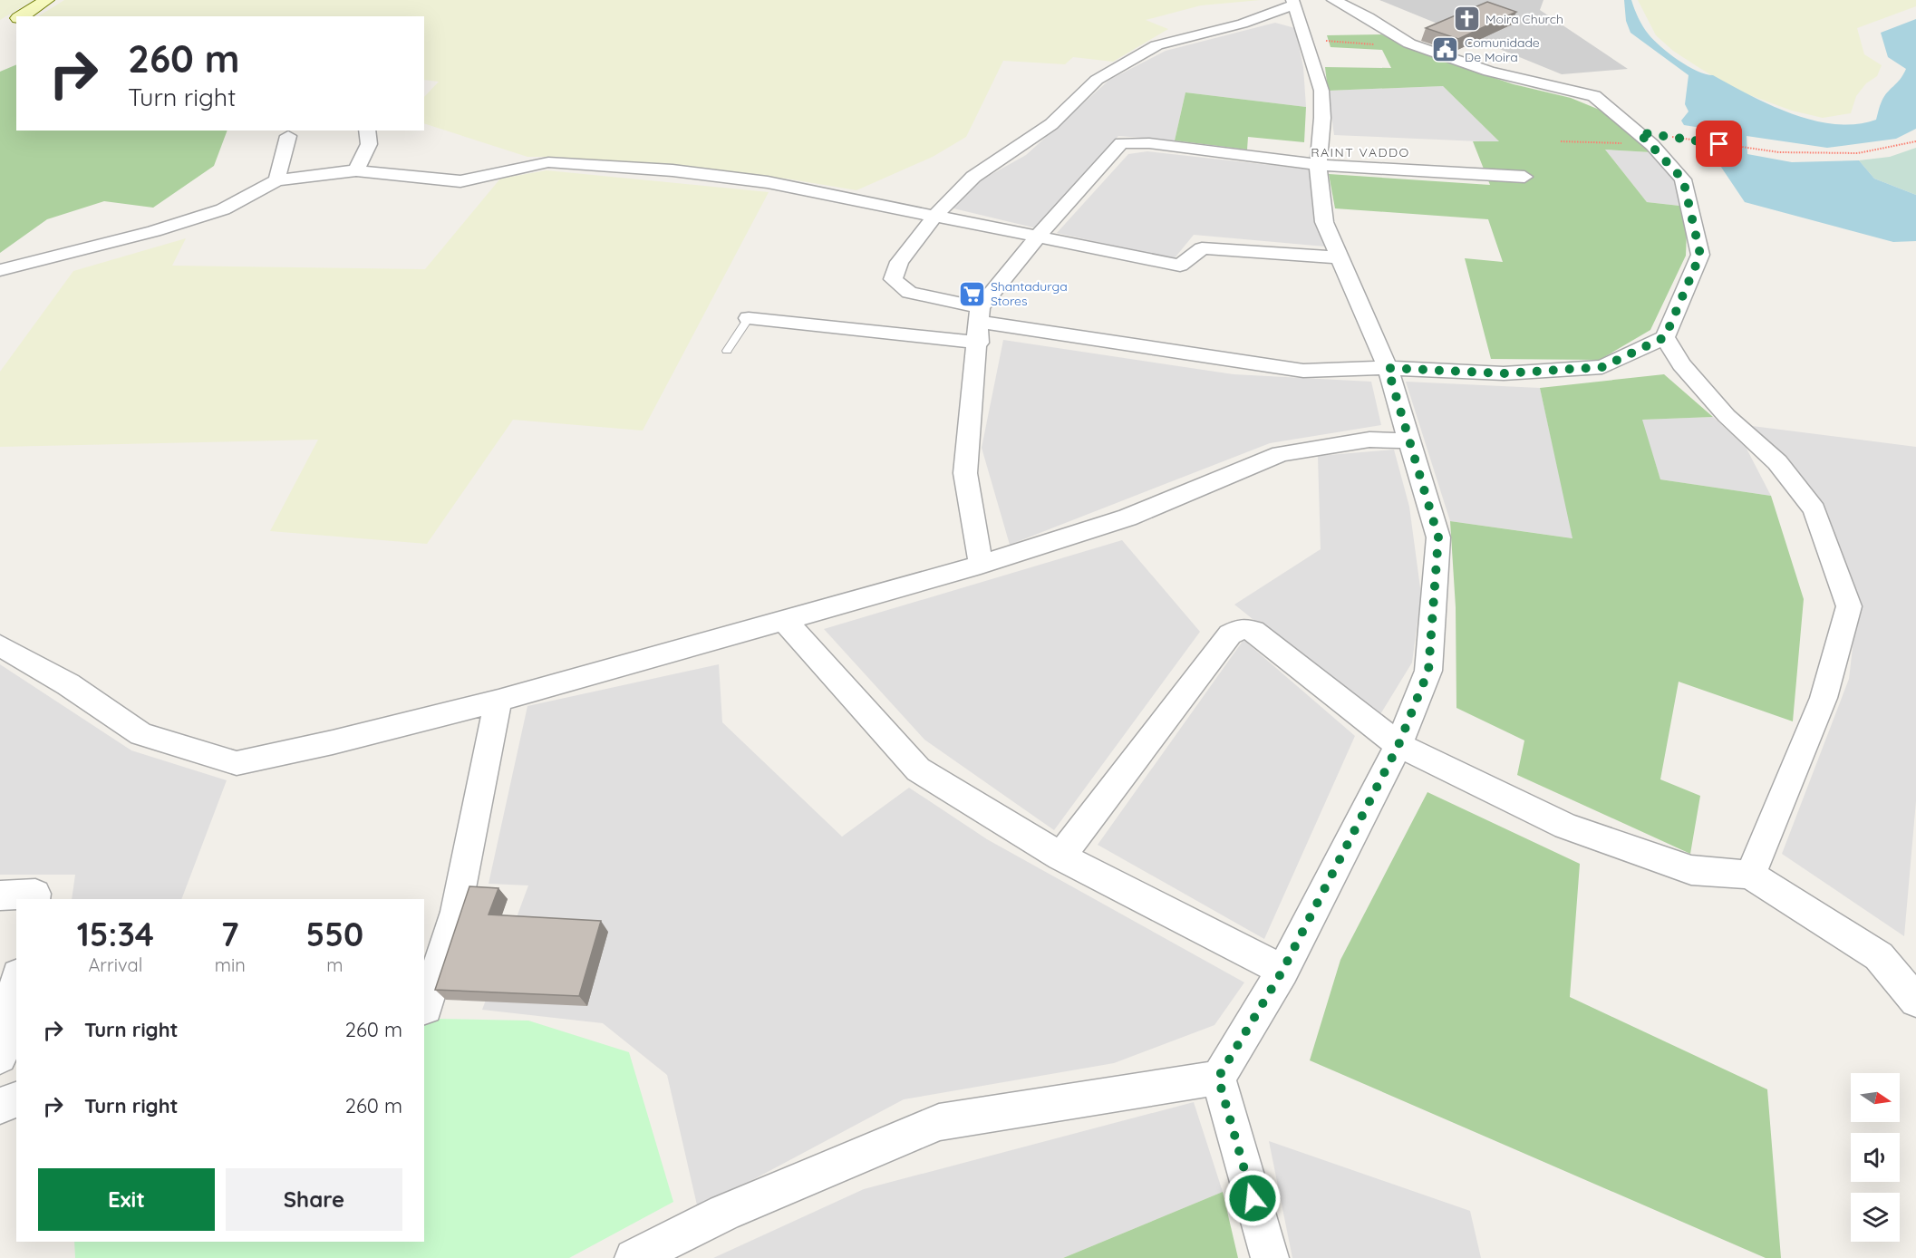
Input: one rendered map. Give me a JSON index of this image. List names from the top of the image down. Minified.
{"districts":["RAINT VADDO"],"places":{"church":["Moira Church"],"public building":["Comunidade De Moira"],"supermarket":["Shantadurga Stores"]},"north":"right","page":{"turn":["260 m","Turn right"],"eta":["15:34","Arrival","7","min","550","m"],"list":[{"name":"Turn right","value":"260 m"},{"name":"Turn right","value":"260 m"}],"buttons":["Exit","Share"]}}
